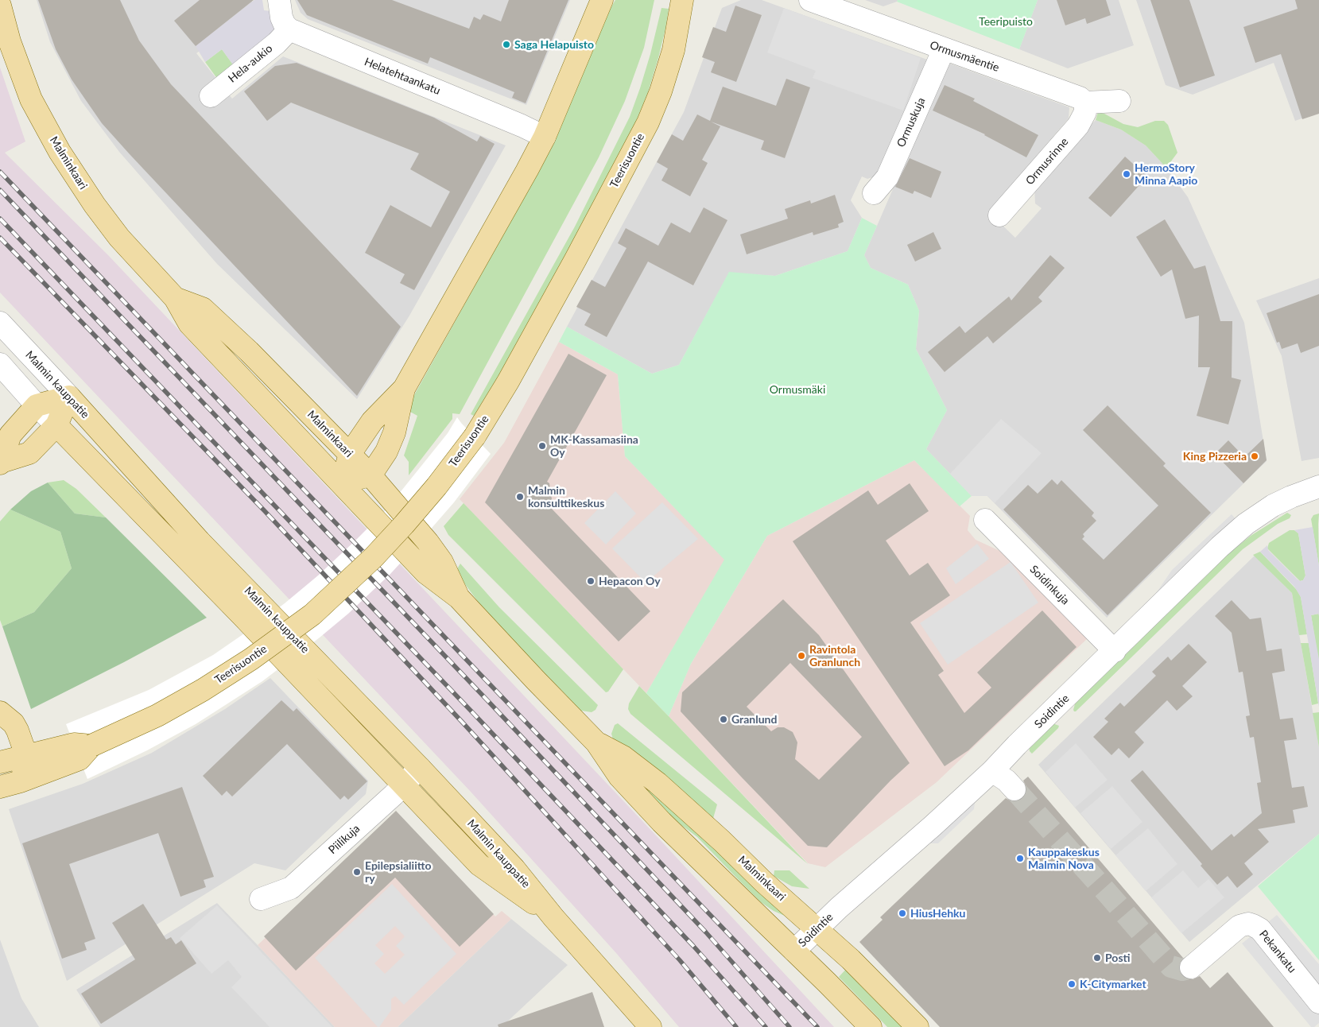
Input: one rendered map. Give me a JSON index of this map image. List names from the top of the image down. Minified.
{"streets":{"main road":["Teerisuontie","Malminkaari","Malmin kauppatie"],"street":["Ormusmäentie","Hela-aukio","Helatehtaankatu","Ormuskuja","Ormusrinne","Soidinkuja","Soidintie","Piilikuja","Pekankatu"]},"crossings":[["Ormusmäentie","Ormuskuja"],["Ormusmäentie","Ormusrinne"],["Hela-aukio","Helatehtaankatu"],["Malminkaari","Soidintie"],["Malmin kauppatie","Piilikuja"],["Soidinkuja","Soidintie"]],"parks":["Teeripuisto","Ormusmäki"],"places":["Saga Helapuisto","HermoStory Minna Aapio","MK-Kassamasiina Oy","King Pizzeria","Malmin konsulttikeskus","Hepacon Oy","Ravintola Granlunch","Granlund","Kauppakeskus Malmin Nova","Epilepsialiitto ry","HiusHehku","Posti","K-Citymarket"]}
